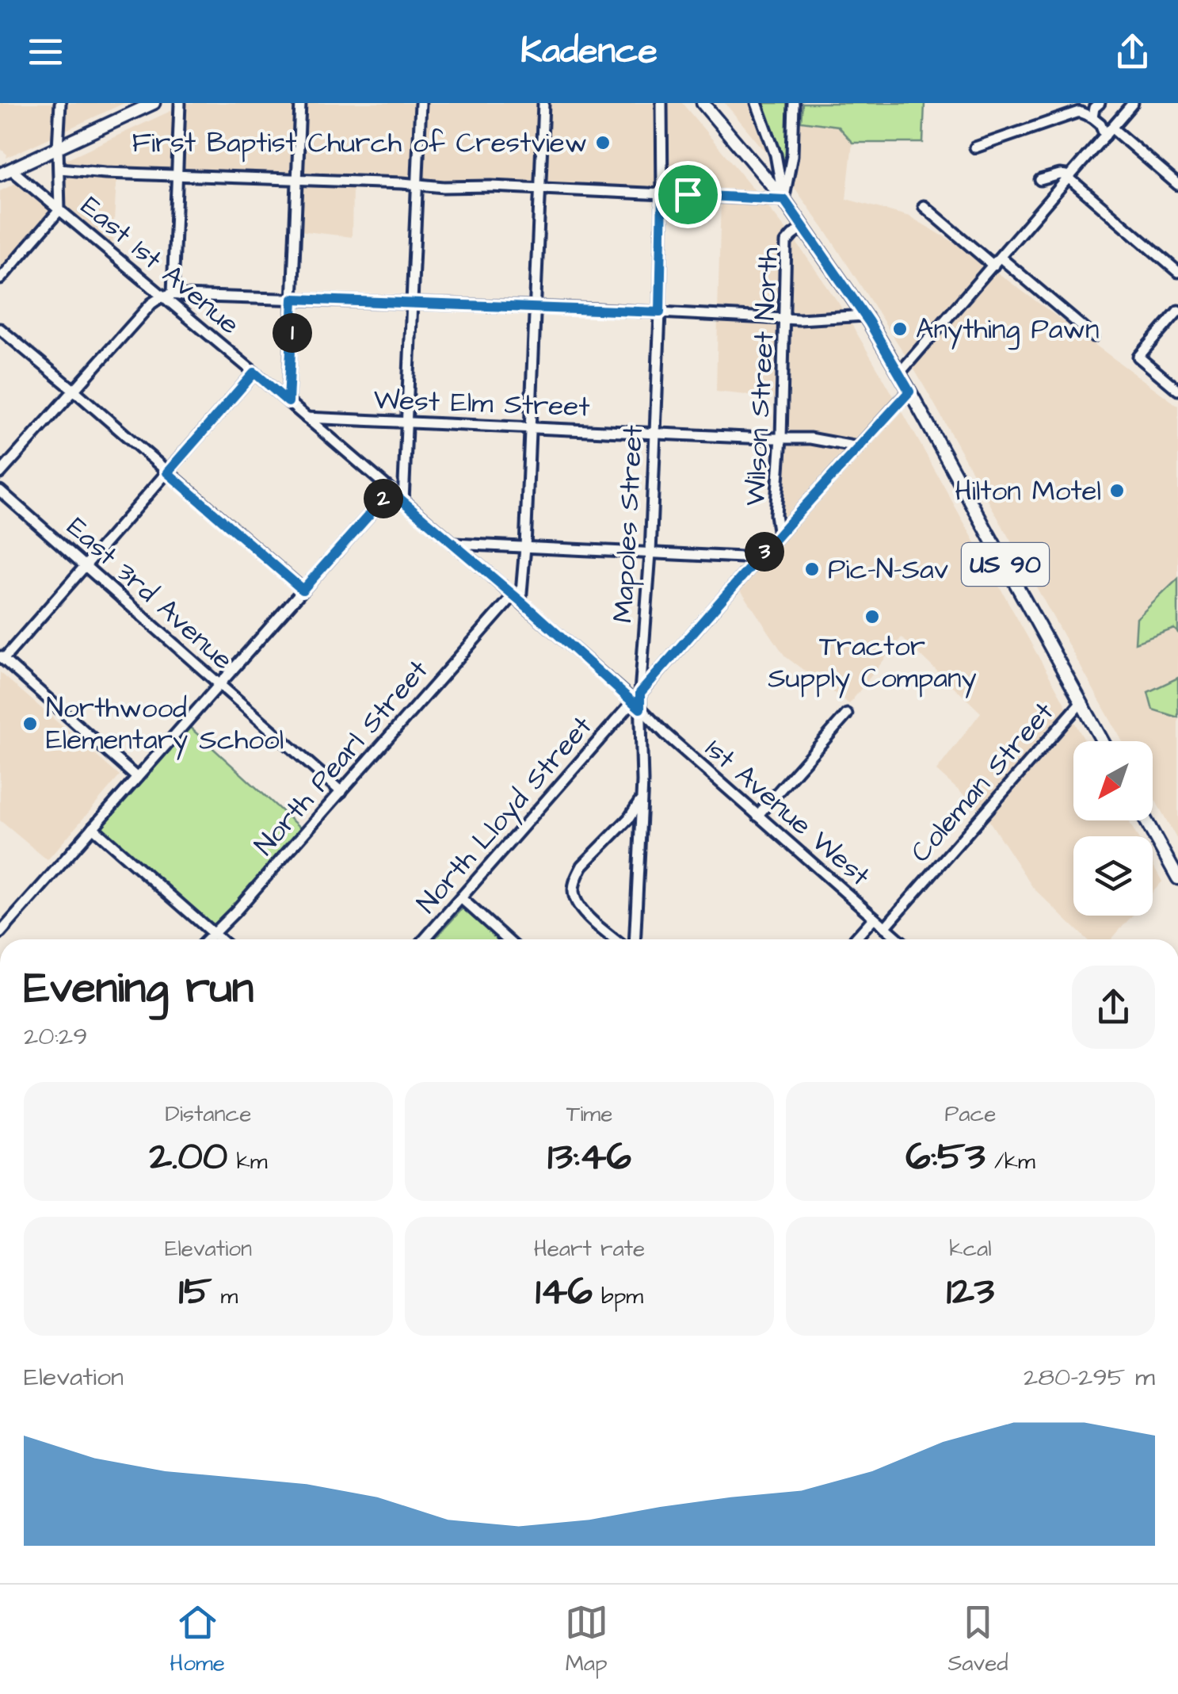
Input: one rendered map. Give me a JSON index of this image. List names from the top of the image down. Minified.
{"streets":{"main road":["US 90"],"street":["East 1st Avenue","Wilson Street North","West Elm Street","Mapoles Street","East 3rd Avenue","North Pearl Street","Coleman Street","1st Avenue West","North Lloyd Street"]},"crossings":[["East 1st Avenue","West Elm Street"],["East 1st Avenue","Mapoles Street"],["East 1st Avenue","North Pearl Street"],["East 1st Avenue","1st Avenue West"],["East 1st Avenue","North Lloyd Street"],["Wilson Street North","West Elm Street"],["Wilson Street North","US 90"],["Wilson Street North","North Lloyd Street"],["West Elm Street","Mapoles Street"],["West Elm Street","North Lloyd Street"],["Mapoles Street","1st Avenue West"],["Mapoles Street","North Lloyd Street"],["US 90","Coleman Street"],["US 90","North Lloyd Street"],["East 3rd Avenue","North Pearl Street"],["Coleman Street","1st Avenue West"],["1st Avenue West","North Lloyd Street"]],"places":["First Baptist Church of Crestview","Anything Pawn","Hilton Motel","Pic-N-Sav","Tractor Supply Company","Northwood Elementary School"],"north":"bottom left","page":{"header":"Kadence","pins":["1","2","3"],"heading":["Evening run","20:29"],"stats":[["Distance","2.00 km"],["Time","13:46"],["Pace","6:53 /km"],["Elevation","15 m"],["Heart rate","146 bpm"],["kcal","123"]],"chart":["Elevation","280–295 m"],"tabs":["Home","Map","Saved"]}}
